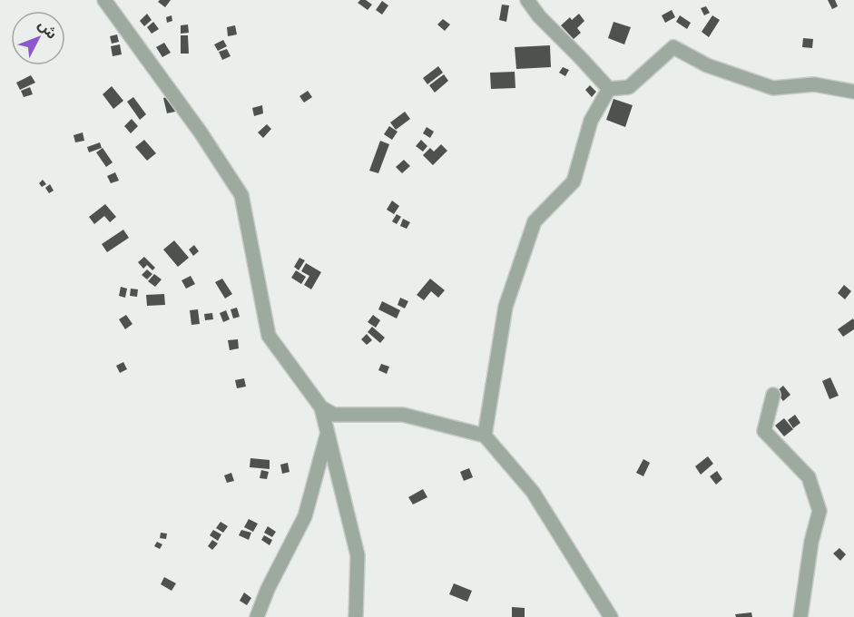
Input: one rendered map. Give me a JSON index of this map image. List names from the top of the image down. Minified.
{"north":"top right"}
